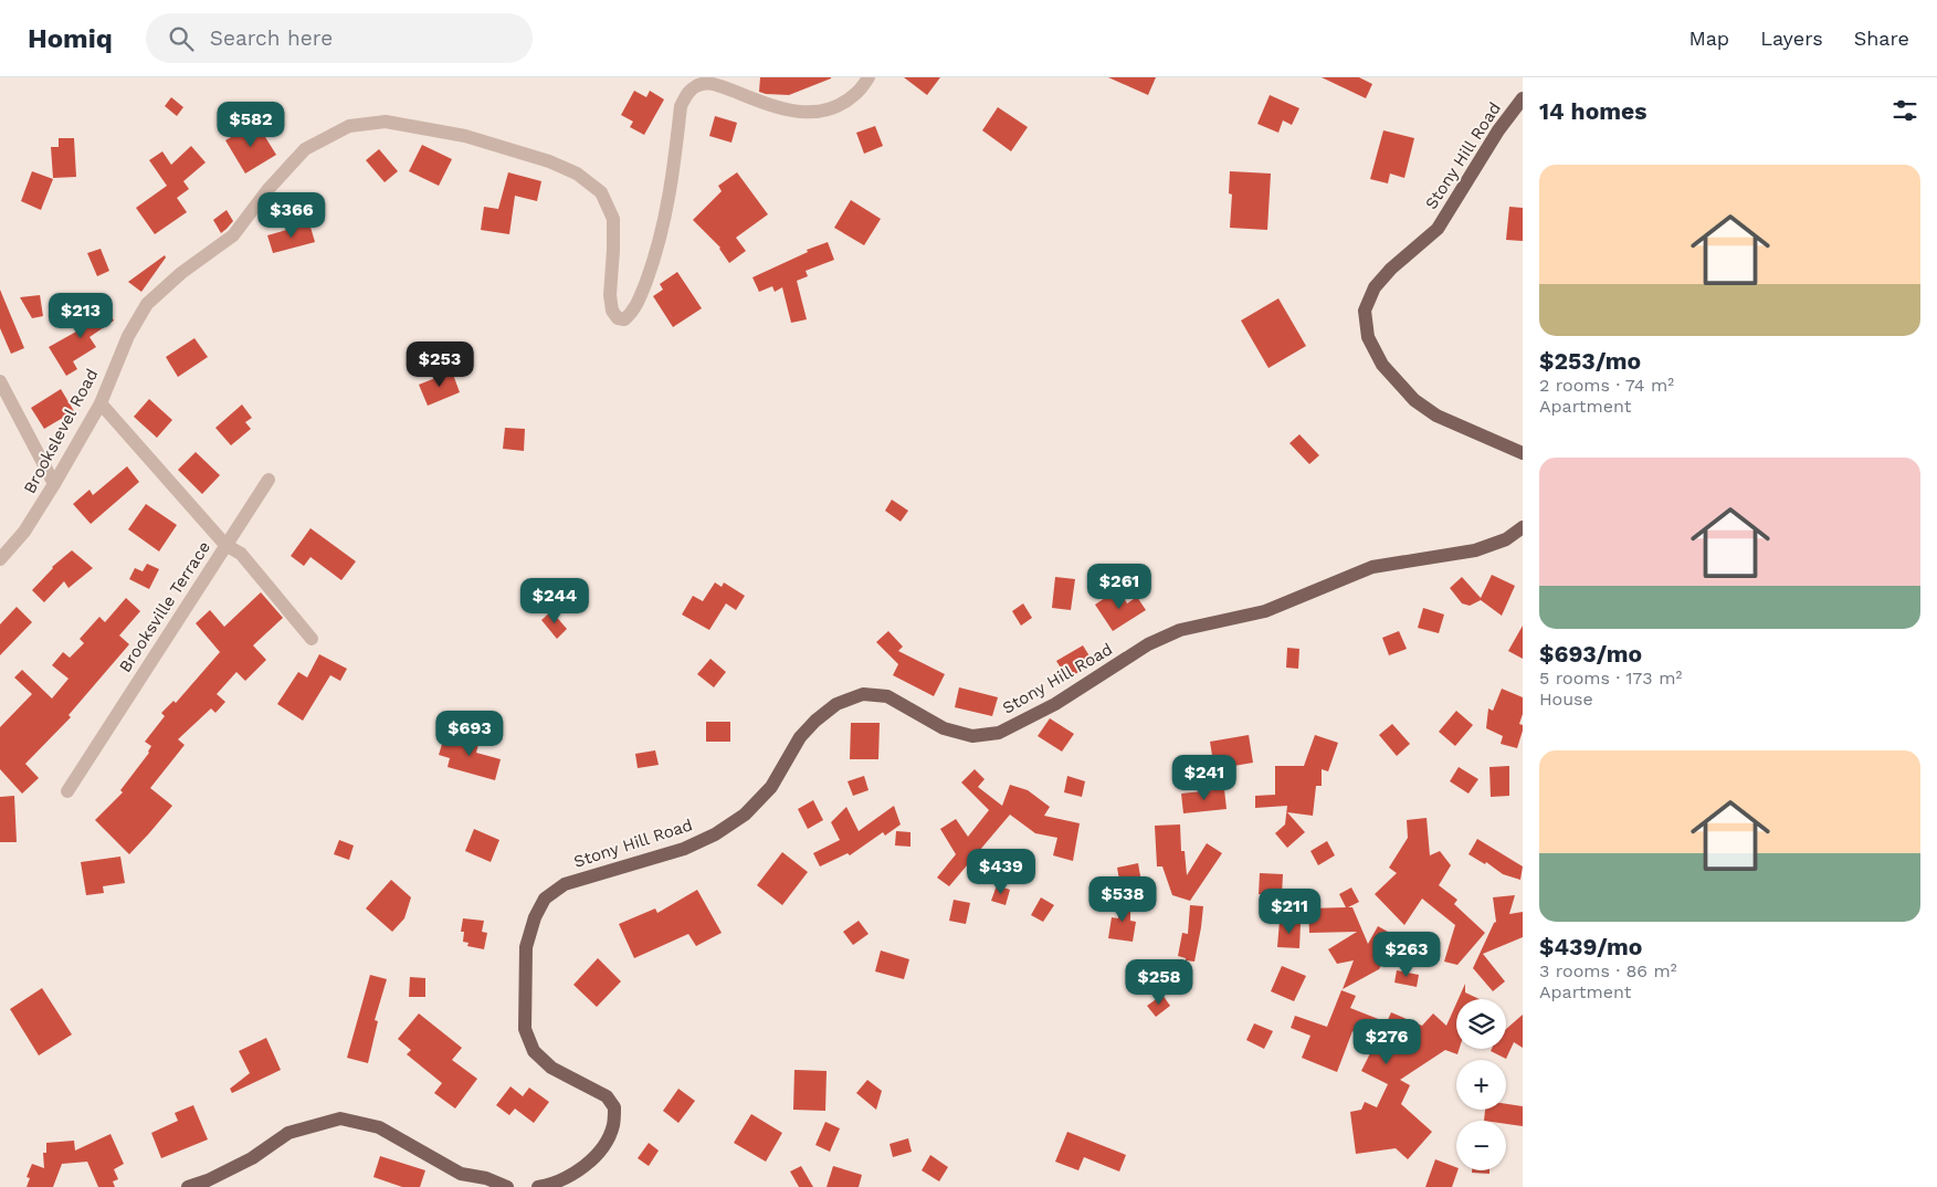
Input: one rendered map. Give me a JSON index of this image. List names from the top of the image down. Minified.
{"streets":{"main road":["Stony Hill Road"],"street":["Brookslevel Road","Brooksville Terrace"]},"crossings":[["Brookslevel Road","Brooksville Terrace"]],"page":{"header":"Homiq","search":"Search here","nav":["Map","Layers","Share"],"heading":"14 homes","price":["$582","$366","$213","$253","$261","$244","$693","$241","$439","$538","$211","$263","$258","$276"],"list":[{"name":"$253/mo","note":"2 rooms · 74 m² · Apartment"},{"name":"$693/mo","note":"5 rooms · 173 m² · House"},{"name":"$439/mo","note":"3 rooms · 86 m² · Apartment"}],"map_buttons":["+","−"]}}
